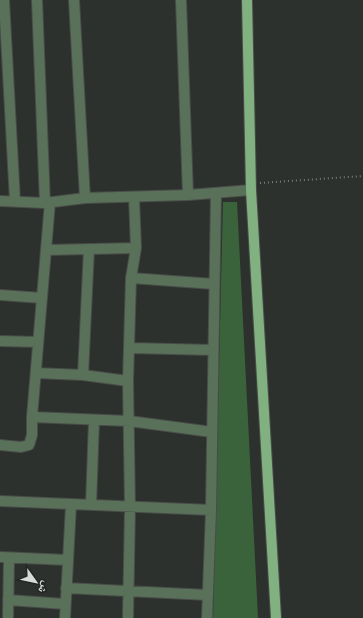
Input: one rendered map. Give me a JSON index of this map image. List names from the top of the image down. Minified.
{"north":"bottom right"}
